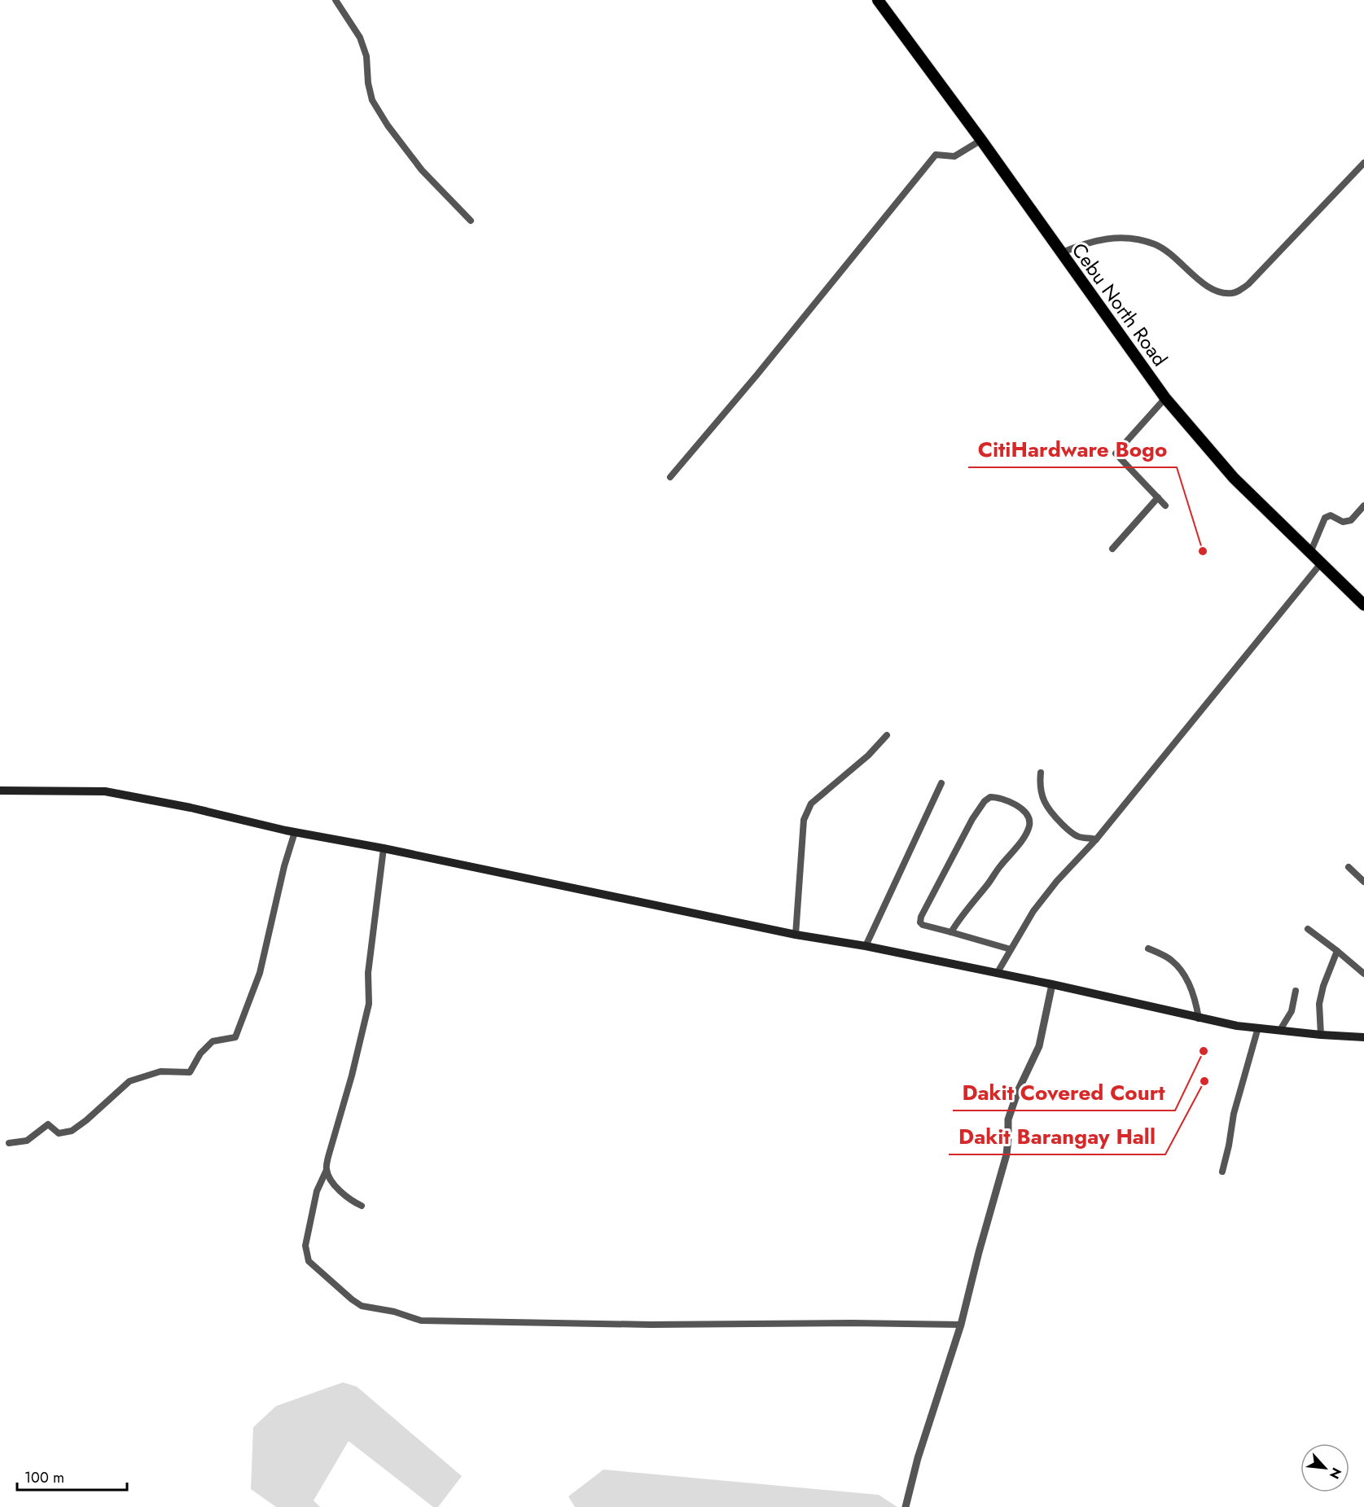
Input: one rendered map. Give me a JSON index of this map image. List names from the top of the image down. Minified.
{"streets":{"highway":["Cebu North Road"]},"places":["CitiHardware Bogo","Dakit Covered Court","Dakit Barangay Hall"],"scale_bar":"100 m","north":"bottom right"}
